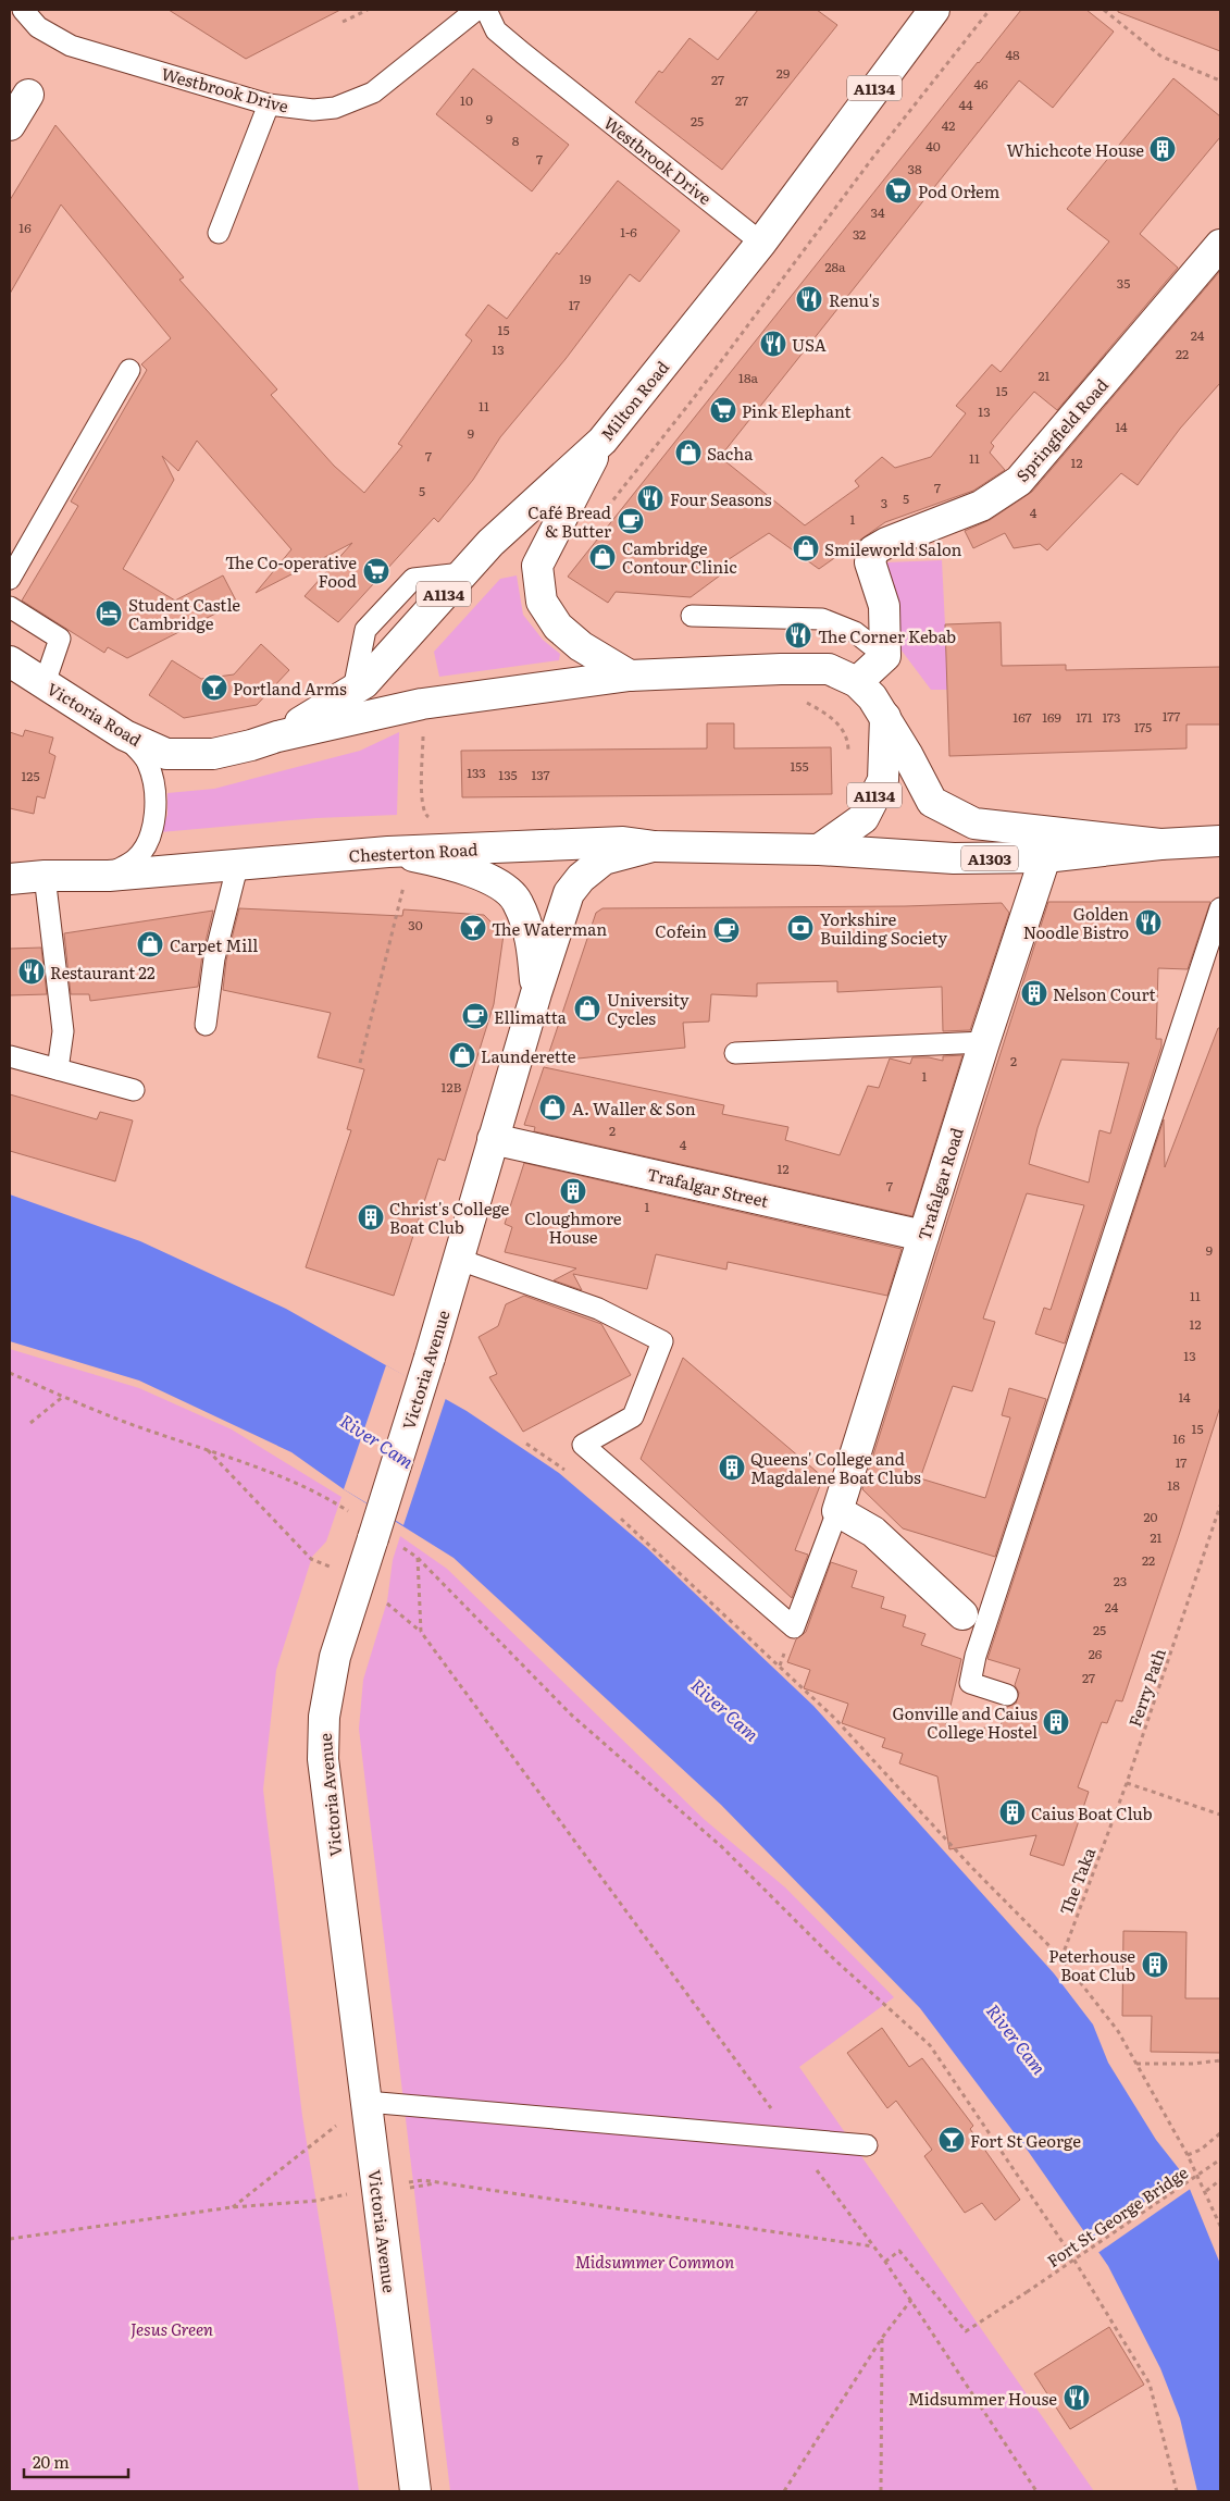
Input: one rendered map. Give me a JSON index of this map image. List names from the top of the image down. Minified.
{"streets":{"main road":["A1134","Milton Road","Springfield Road","Victoria Road","Chesterton Road","A1303","Trafalgar Road","Trafalgar Street","Victoria Avenue"],"lane":["Westbrook Drive"],"path":["Ferry Path","The Taka","Fort St George Bridge"]},"crossings":[["A1134","Milton Road"],["A1134","Victoria Road"],["A1134","Chesterton Road"],["A1134","A1303"],["Westbrook Drive","Milton Road"],["Milton Road","Victoria Road"],["Chesterton Road","A1303"],["Chesterton Road","Victoria Avenue"],["A1303","Trafalgar Road"],["Trafalgar Road","Trafalgar Street"],["Trafalgar Street","Victoria Avenue"],["Ferry Path","The Taka"]],"water":["River Cam"],"parks":["Midsummer Common","Jesus Green"],"places":{"building":["Whichcote House","Nelson Court","Cloughmore House","Christ's College Boat Club","Queens' College and Magdalene Boat Clubs","Gonville and Caius College Hostel","Caius Boat Club","Peterhouse Boat Club"],"supermarket":["Pod Orłem","Pink Elephant","The Co-operative Food"],"restaurant":["Renu's","USA","Four Seasons","The Corner Kebab","Golden Noodle Bistro","Restaurant 22","Midsummer House"],"shop":["Sacha","Smileworld Salon","Cambridge Contour Clinic","Carpet Mill","University Cycles","Launderette","A. Waller & Son"],"cafe":["Café Bread & Butter","Cofein","Ellimatta"],"hotel":["Student Castle Cambridge"],"bar":["Portland Arms","The Waterman","Fort St George"],"bank":["Yorkshire Building Society"]},"house_numbers":["48","29","27","46","10","27","44","9","25","42","8","40","7","38","34","16","1-6","32","28a","19","35","17","15","24","13","22","21","18a","15","11","13","14","9","7","11","12","7","5","5","3","4","1","177","167","169","171","173","175","155","133","135","137","125","30","2","1","12B","2","4","12","7","1","9","11","12","13","14","15","16","17","18","20","21","22","23","24","25","26","27"],"scale_bar":"20 m"}
